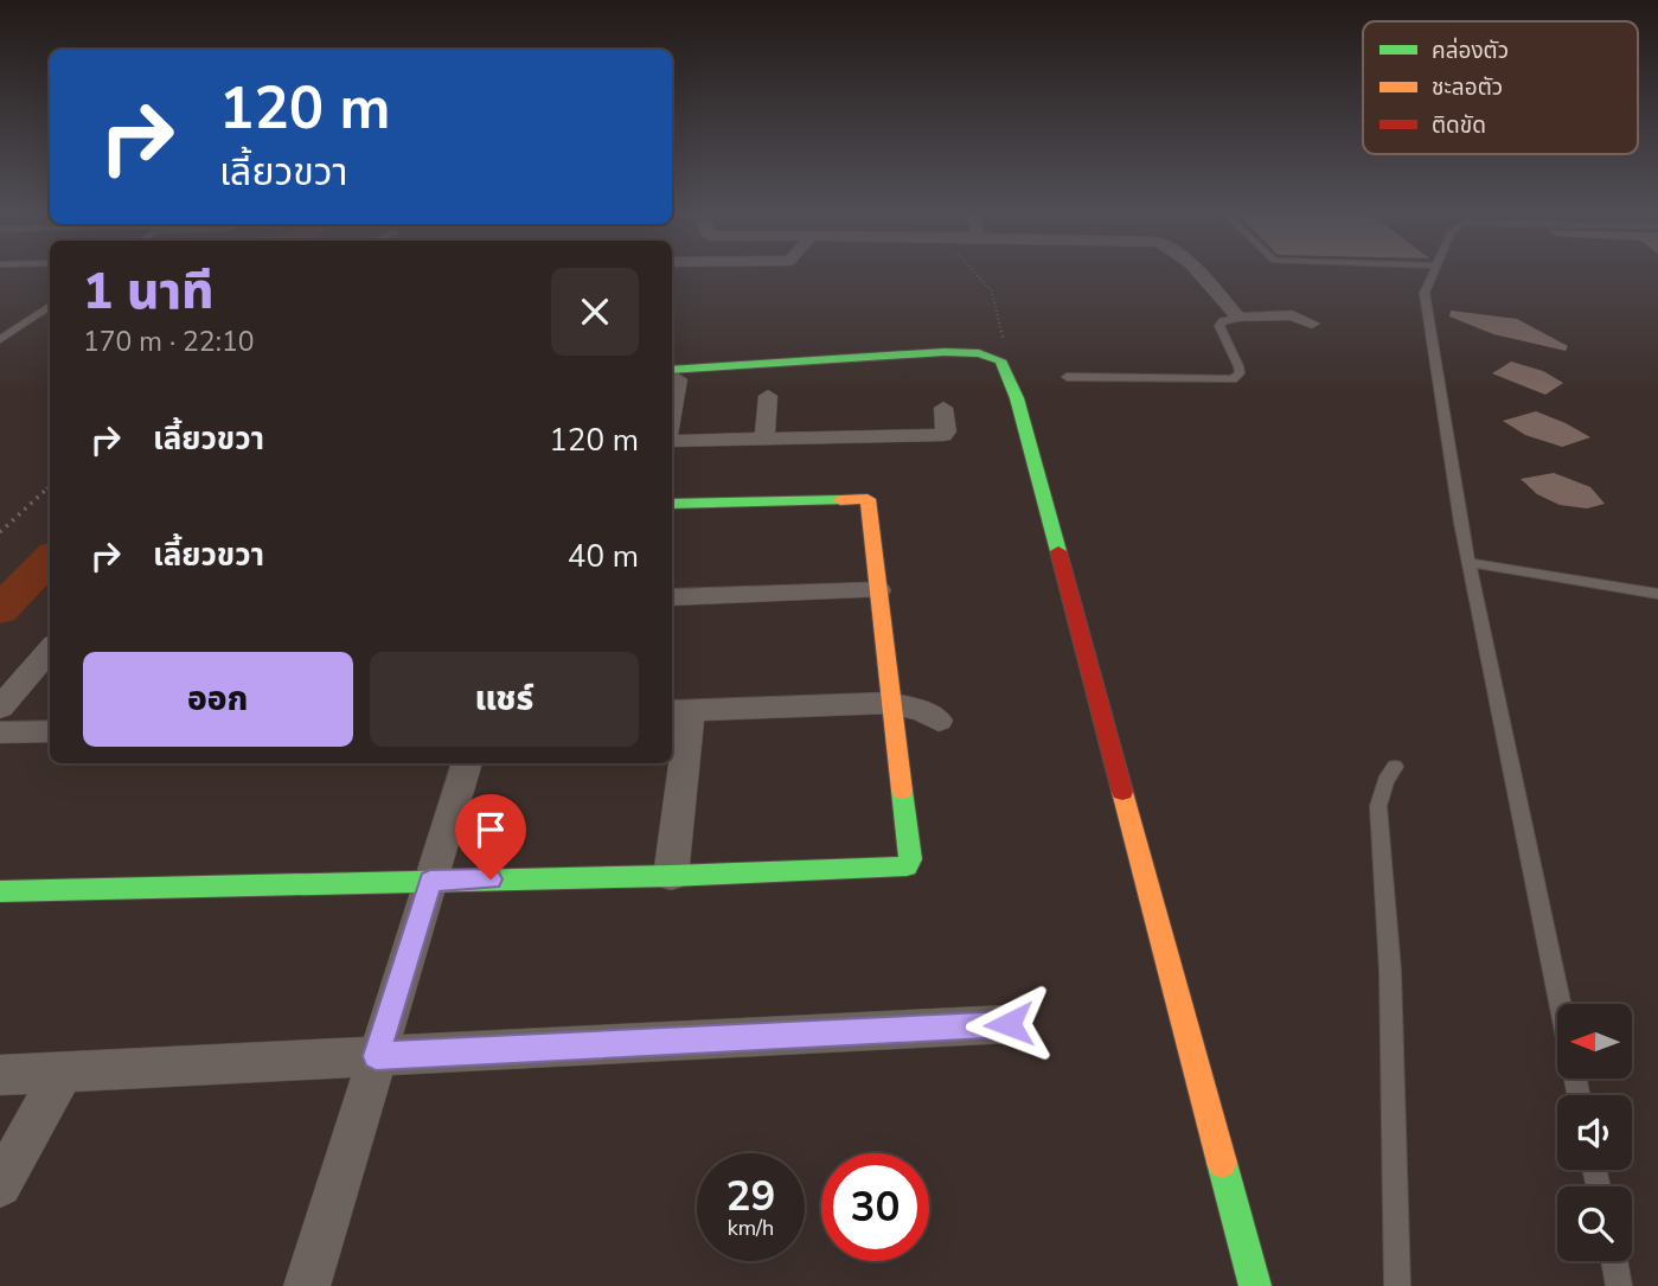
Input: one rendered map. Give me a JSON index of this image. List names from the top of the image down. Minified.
{"legend":["คล่องตัว","ชะลอตัว","ติดขัด"],"north":"left","page":{"turn":["120 m","เลี้ยวขวา"],"heading":["1 นาที","170 m · 22:10"],"list":[{"name":"เลี้ยวขวา","value":"120 m"},{"name":"เลี้ยวขวา","value":"40 m"}],"buttons":["ออก","แชร์"],"speed":"29 km/h","limit":"30"}}
